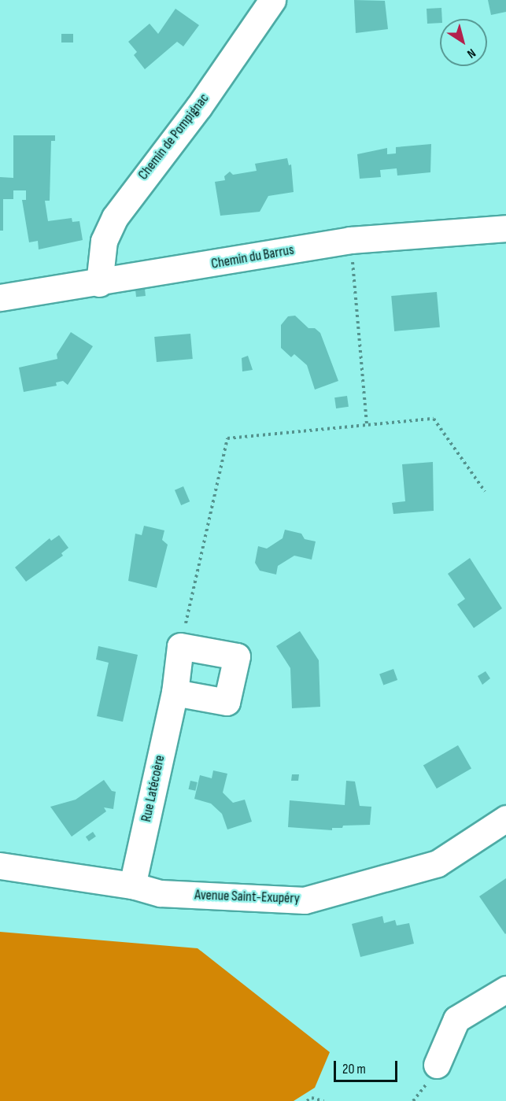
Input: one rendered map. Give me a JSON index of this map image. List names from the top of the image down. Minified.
{"streets":{"street":["Chemin de Pompignac","Chemin du Barrus","Rue Latécoère","Avenue Saint-Exupéry"]},"crossings":[["Chemin de Pompignac","Chemin du Barrus"],["Rue Latécoère","Avenue Saint-Exupéry"]],"scale_bar":"20 m","north":"bottom right"}
